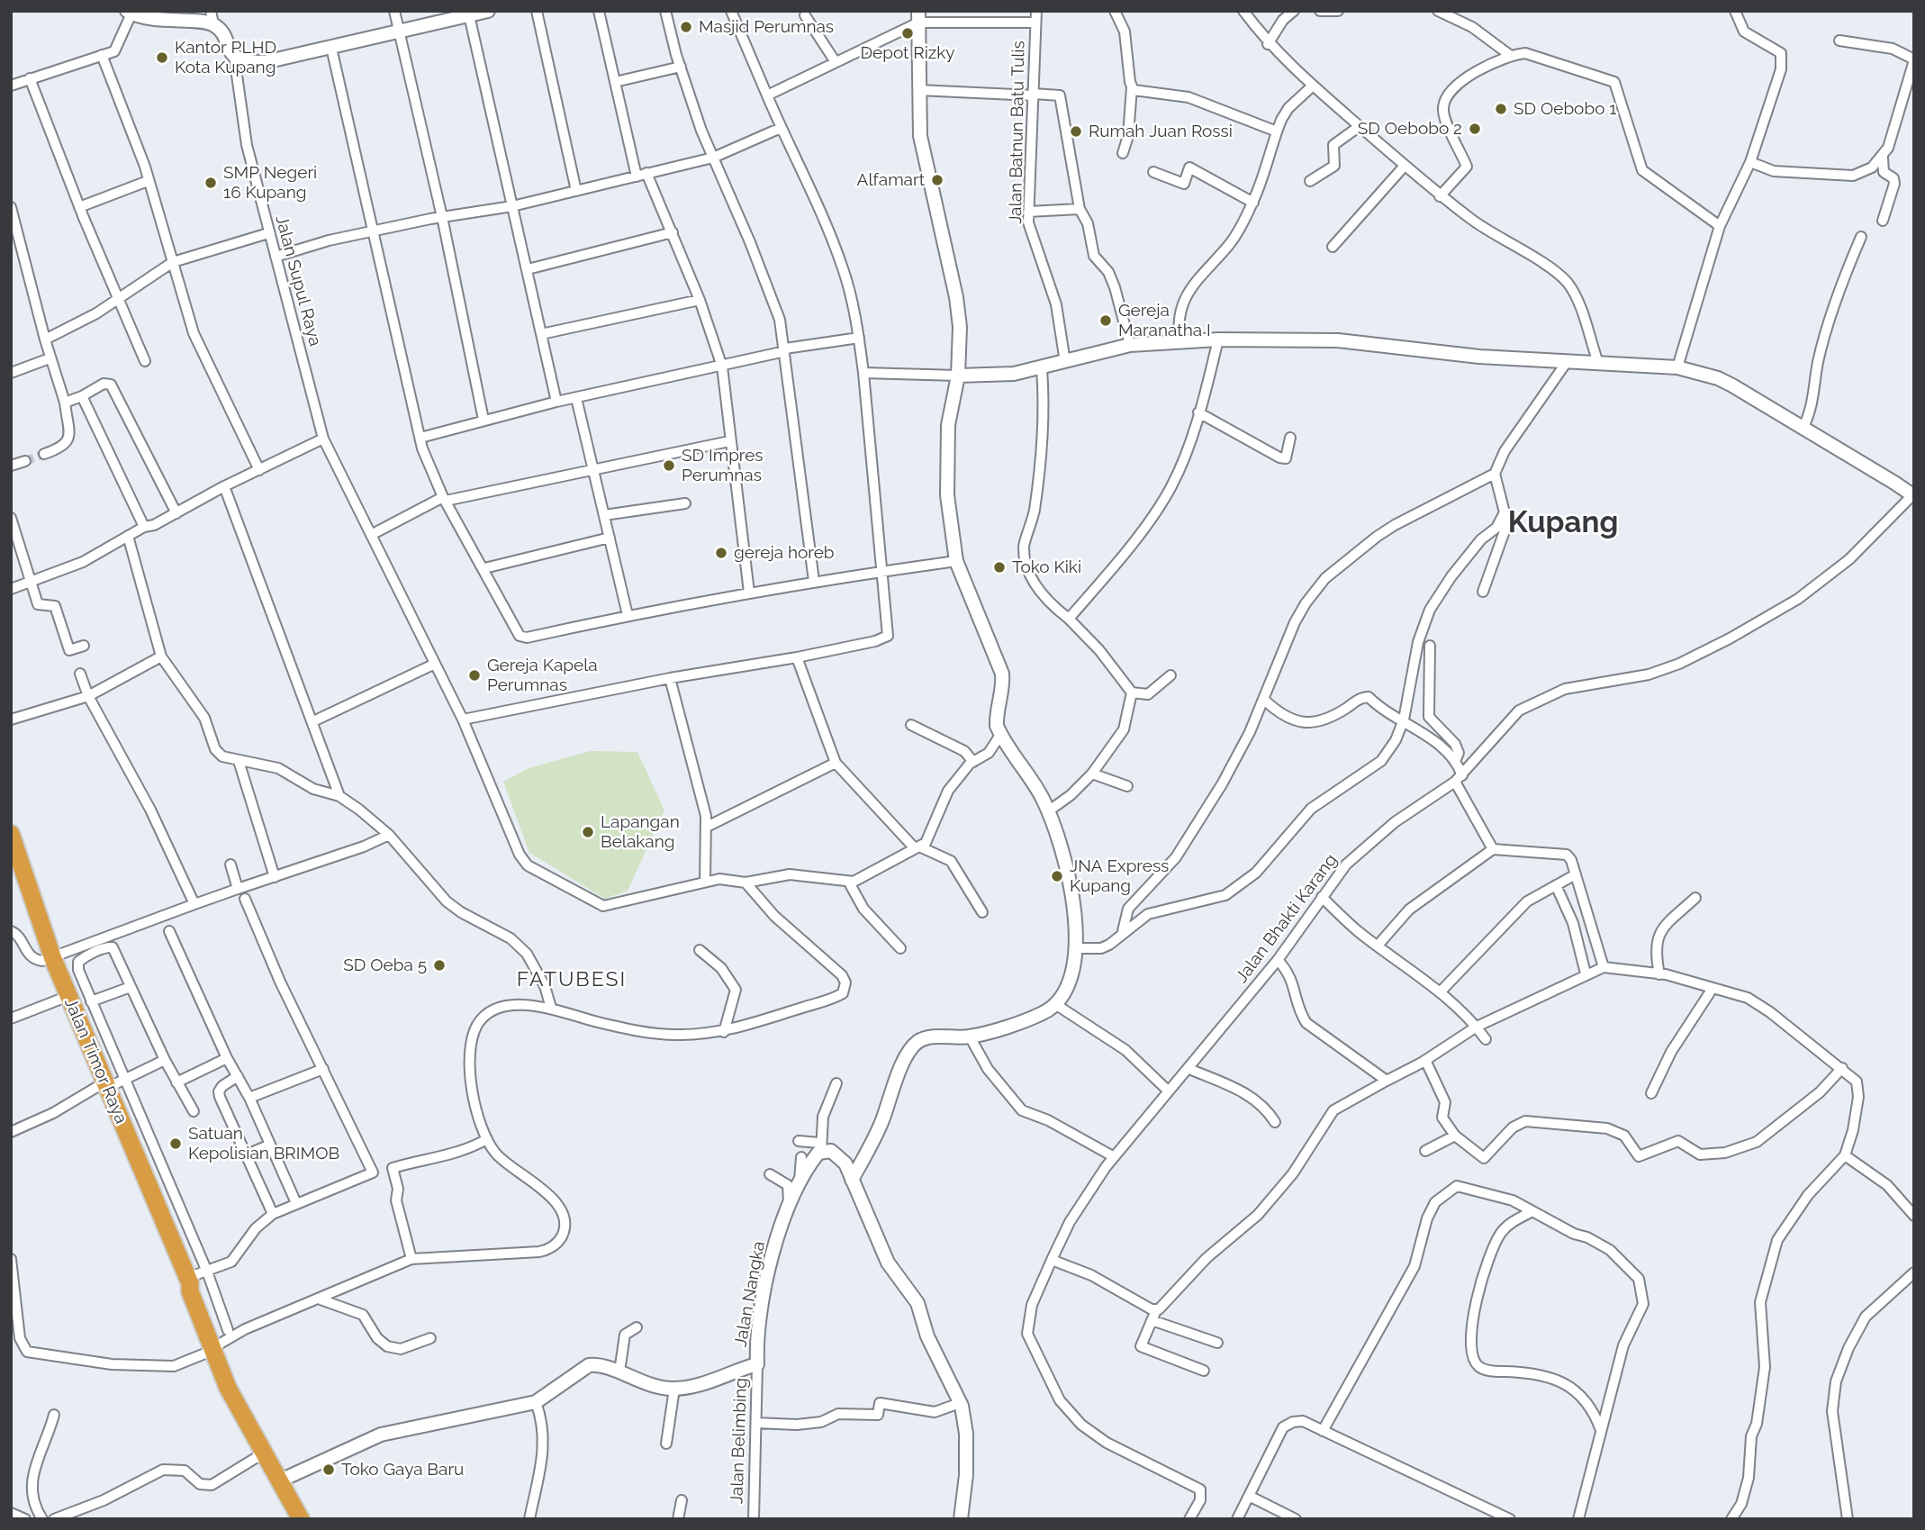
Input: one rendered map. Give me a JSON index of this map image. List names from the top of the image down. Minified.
{"streets":{"highway":["Jalan Timor Raya"],"street":["Jalan Batnun Batu Tulis","Jalan Supul Raya","Jalan Bhakti Karang","Jalan Nangka","Jalan Belimbing"]},"crossings":[["Jalan Timor Raya","Jalan Nangka"],["Jalan Nangka","Jalan Belimbing"]],"districts":["Kupang","FATUBESI"],"places":["Masjid Perumnas","Depot Rizky","Kantor PLHD Kota Kupang","SD Oebobo 1","SD Oebobo 2","Rumah Juan Rossi","Alfamart","SMP Negeri 16 Kupang","Gereja Maranatha I","SD Impres Perumnas","gereja horeb","Toko Kiki","Gereja Kapela Perumnas","Lapangan Belakang","JNA Express Kupang","SD Oeba 5","Satuan Kepolisian BRIMOB","Toko Gaya Baru"]}
